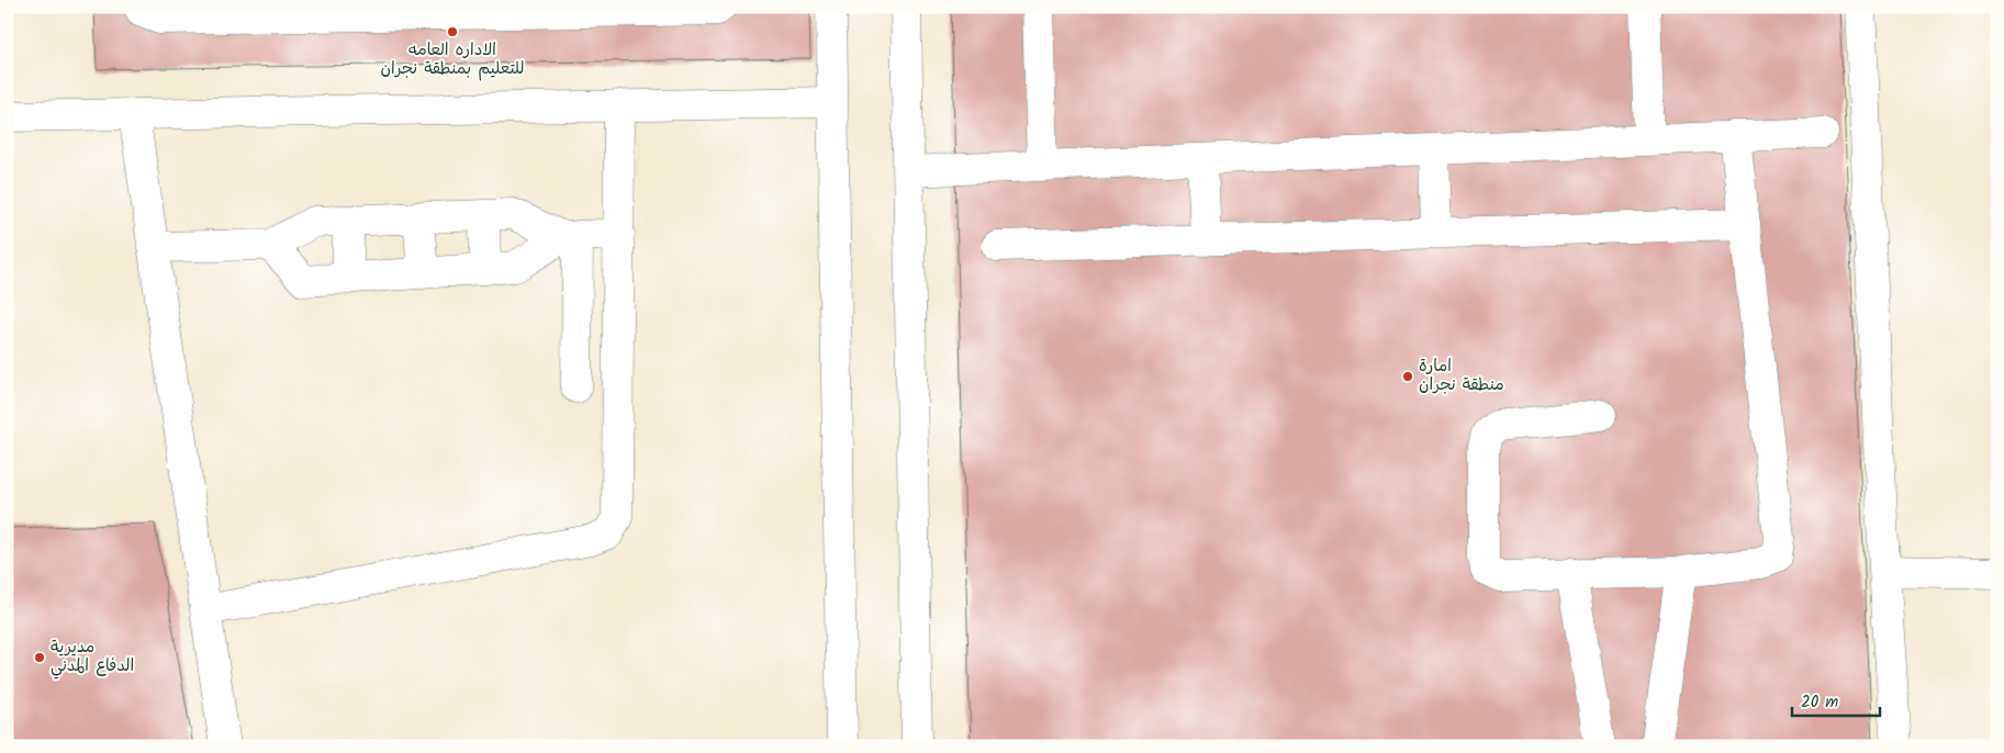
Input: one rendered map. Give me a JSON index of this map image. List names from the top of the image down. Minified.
{"places":["الاداره العامه للتعليم بمنطقة نجران","امارة منطقة نجران","مديرية الدفاع المدني"],"scale_bar":"20 m"}
